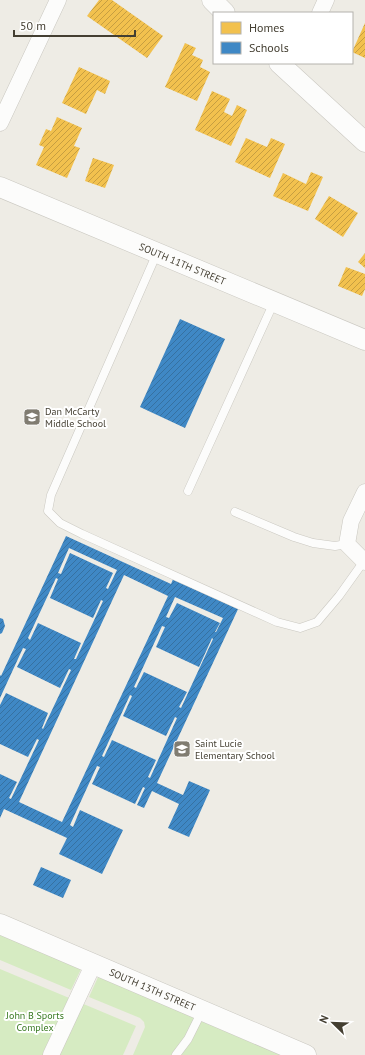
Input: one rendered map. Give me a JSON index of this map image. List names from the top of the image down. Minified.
{"streets":{"street":["SOUTH 11TH STREET","SOUTH 13TH STREET"]},"parks":["John B Sports Complex"],"places":{"school or university":["Dan McCarty Middle School","Saint Lucie Elementary School"]},"legend":["Homes","Schools"],"scale_bar":"50 m","north":"top left"}
